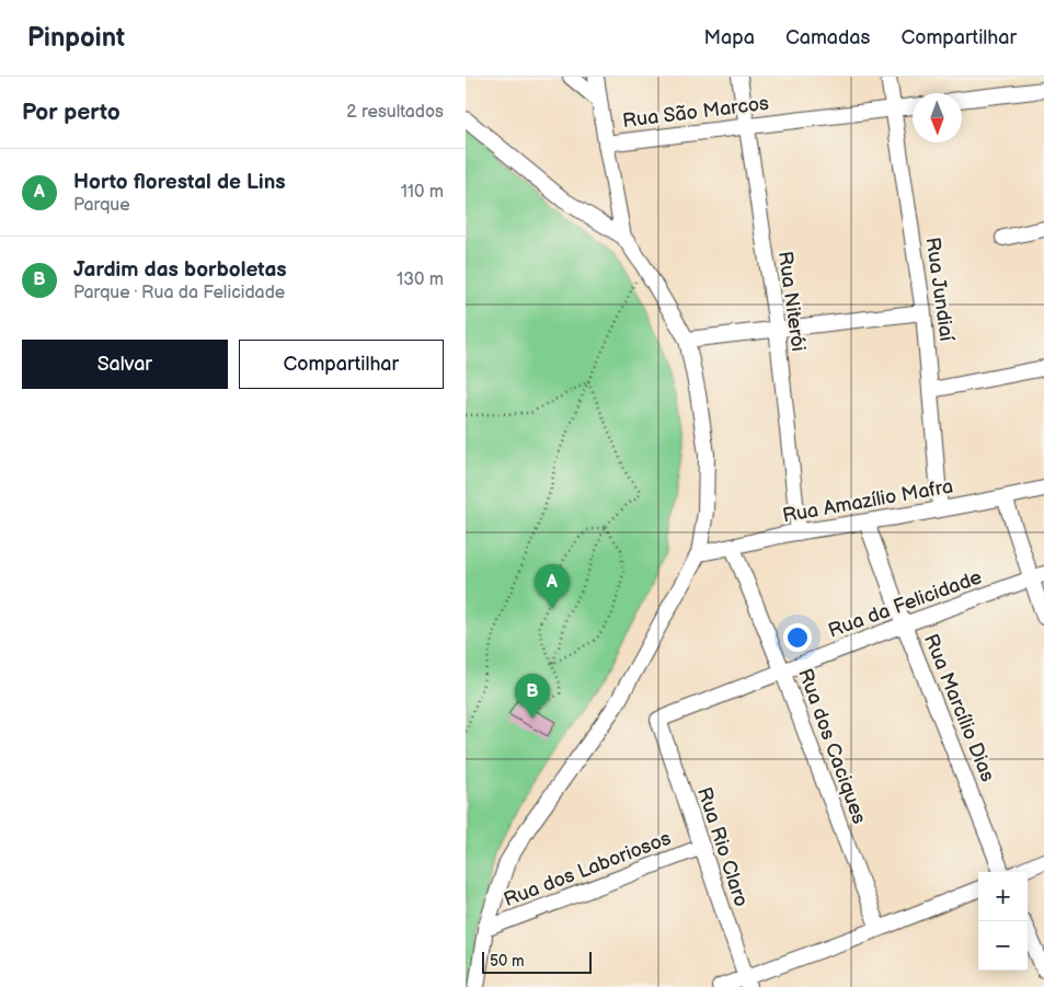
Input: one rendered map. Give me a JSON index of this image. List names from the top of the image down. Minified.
{"streets":{"street":["Rua São Marcos","Rua Jundiaí","Rua Niterói","Rua Amazílio Mafra","Rua da Felicidade","Rua Marcílio Dias","Rua dos Caciques","Rua Rio Claro","Rua dos Laboriosos"]},"crossings":[["Rua São Marcos","Rua Jundiaí"],["Rua São Marcos","Rua Niterói"],["Rua Jundiaí","Rua Amazílio Mafra"],["Rua Niterói","Rua Amazílio Mafra"],["Rua Amazílio Mafra","Rua Marcílio Dias"],["Rua Amazílio Mafra","Rua dos Caciques"],["Rua da Felicidade","Rua Marcílio Dias"],["Rua da Felicidade","Rua dos Caciques"],["Rua da Felicidade","Rua Rio Claro"],["Rua Rio Claro","Rua dos Laboriosos"]],"scale_bar":"50 m","north":"bottom","page":{"header":"Pinpoint","nav":["Mapa","Camadas","Compartilhar"],"heading":["Por perto","2 resultados"],"list":[{"mark":"A","name":"Horto florestal de Lins","note":"Parque","value":"110 m"},{"mark":"B","name":"Jardim das borboletas","note":"Parque · Rua da Felicidade","value":"130 m"}],"buttons":["Salvar","Compartilhar"],"pins":["A","B"],"map_buttons":["+","−"],"scale":"50 m"}}
